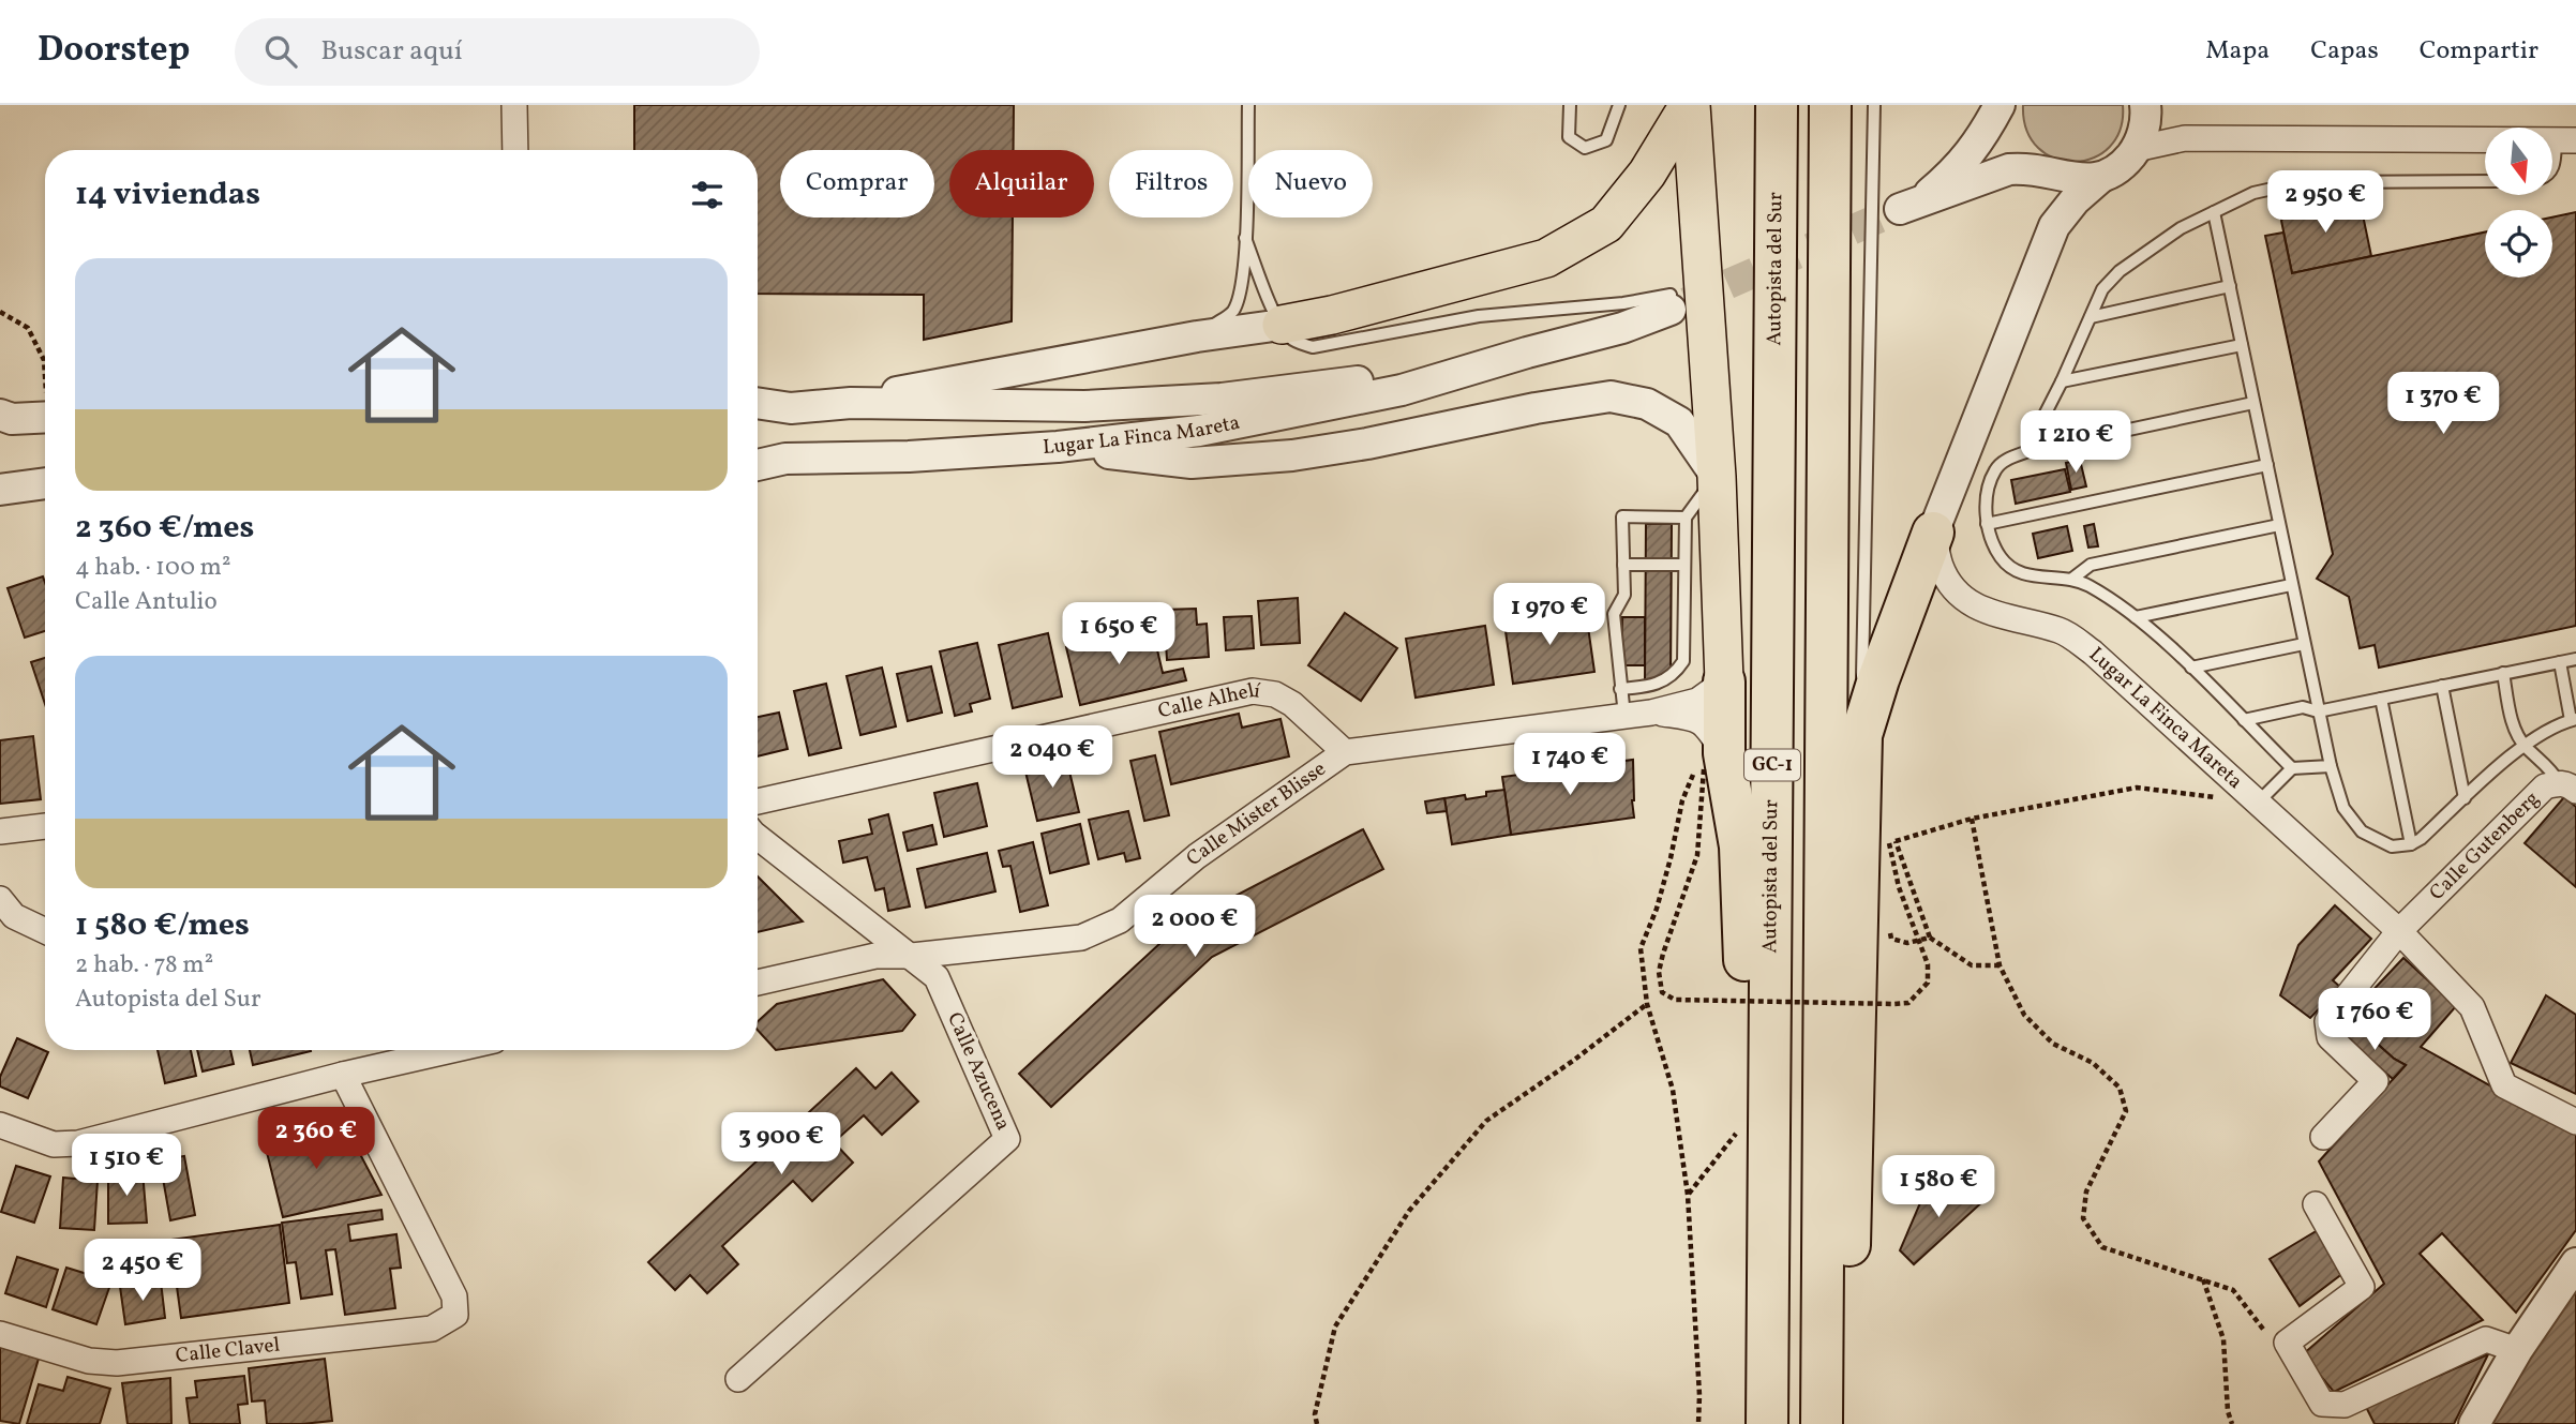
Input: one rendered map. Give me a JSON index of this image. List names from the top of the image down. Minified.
{"streets":{"highway":["Autopista del Sur","GC-1"],"street":["Lugar La Finca Mareta","Calle Alhelí","Calle Mister Blisse","Calle Gutenberg","Calle Azucena","Calle Clavel"]},"crossings":[["Lugar La Finca Mareta","Calle Gutenberg"],["Calle Alhelí","Calle Mister Blisse"],["Calle Mister Blisse","Calle Azucena"]],"north":"bottom","page":{"header":"Doorstep","search":"Buscar aquí","nav":["Mapa","Capas","Compartir"],"chip":["Comprar","Alquilar","Filtros","Nuevo"],"heading":"14 viviendas","price":["2 950 €","1 370 €","1 210 €","1 970 €","1 650 €","2 040 €","1 740 €","2 000 €","1 760 €","2 360 €","3 900 €","1 510 €","1 580 €","2 450 €"],"list":[{"name":"2 360 €/mes","note":"4 hab. · 100 m² · Calle Antulio"},{"name":"1 580 €/mes","note":"2 hab. · 78 m² · Autopista del Sur"}]}}
